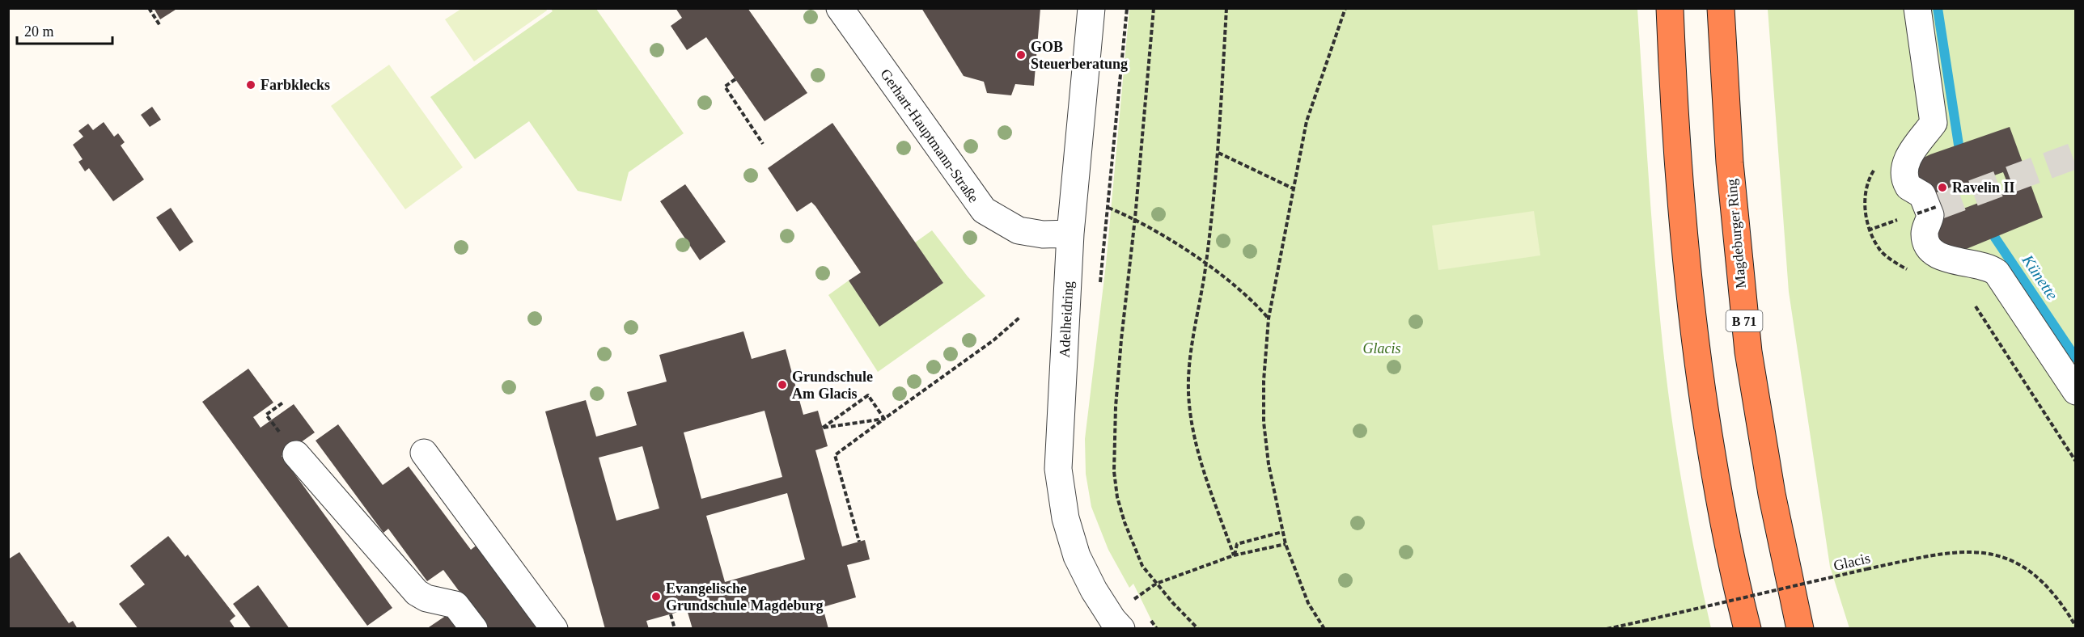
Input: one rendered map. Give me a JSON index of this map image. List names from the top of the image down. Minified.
{"streets":{"highway":["Magdeburger Ring","B 71"],"street":["Gerhart-Hauptmann-Straße","Adelheidring"],"path":["Glacis"]},"crossings":[["Gerhart-Hauptmann-Straße","Adelheidring"]],"water":["Künette"],"parks":["Glacis"],"places":["GOB Steuerberatung","Farbklecks","Ravelin II","Grundschule Am Glacis","Evangelische Grundschule Magdeburg"],"scale_bar":"20 m"}
